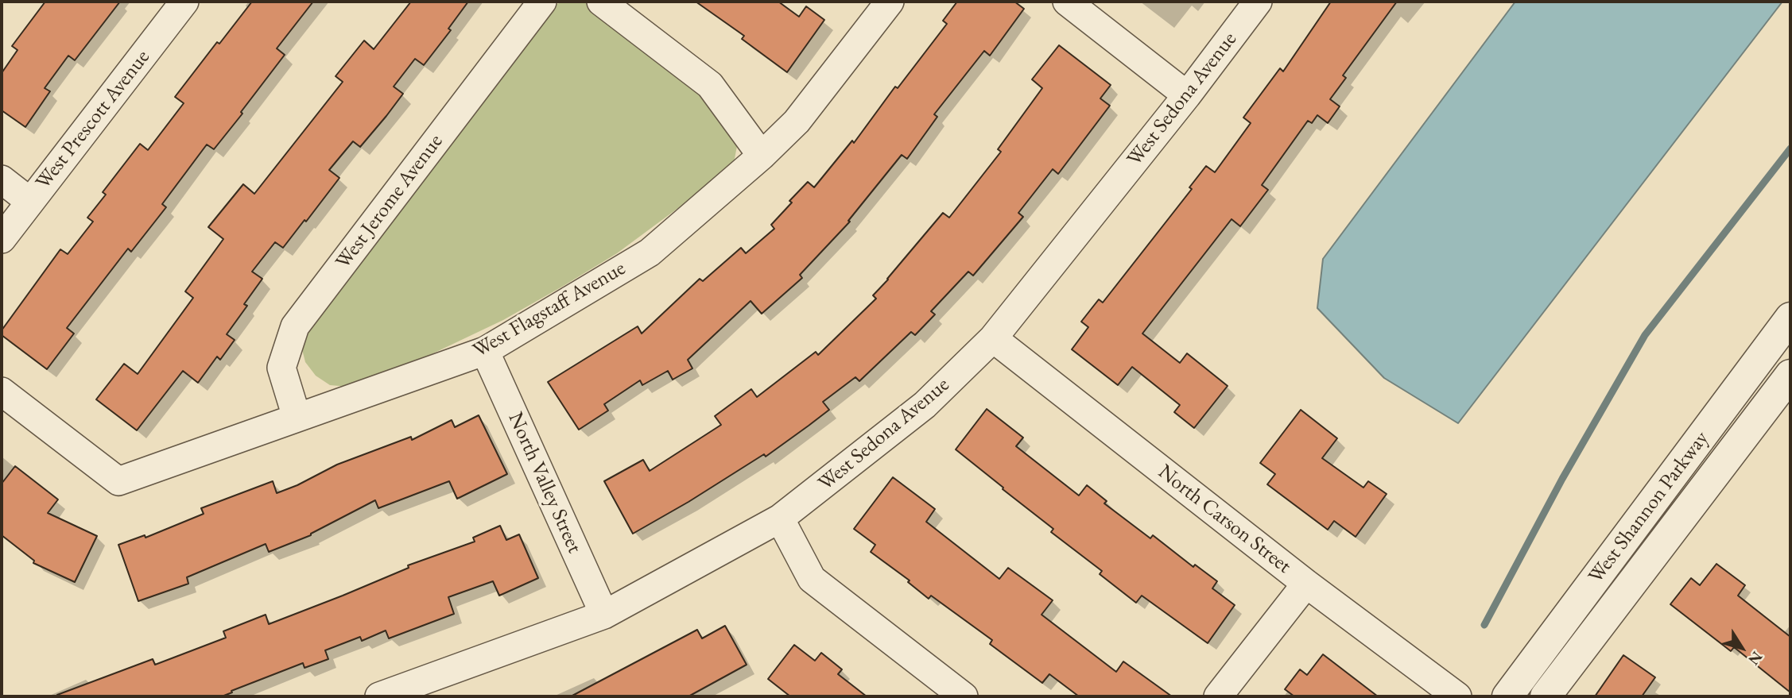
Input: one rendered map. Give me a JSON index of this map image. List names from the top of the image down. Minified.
{"streets":{"street":["West Sedona Avenue","West Prescott Avenue","West Jerome Avenue","West Flagstaff Avenue","North Valley Street","West Shannon Parkway","North Carson Street"]},"crossings":[["West Sedona Avenue","North Valley Street"],["West Sedona Avenue","North Carson Street"],["West Jerome Avenue","West Flagstaff Avenue"],["West Flagstaff Avenue","North Valley Street"]],"north":"bottom right"}
